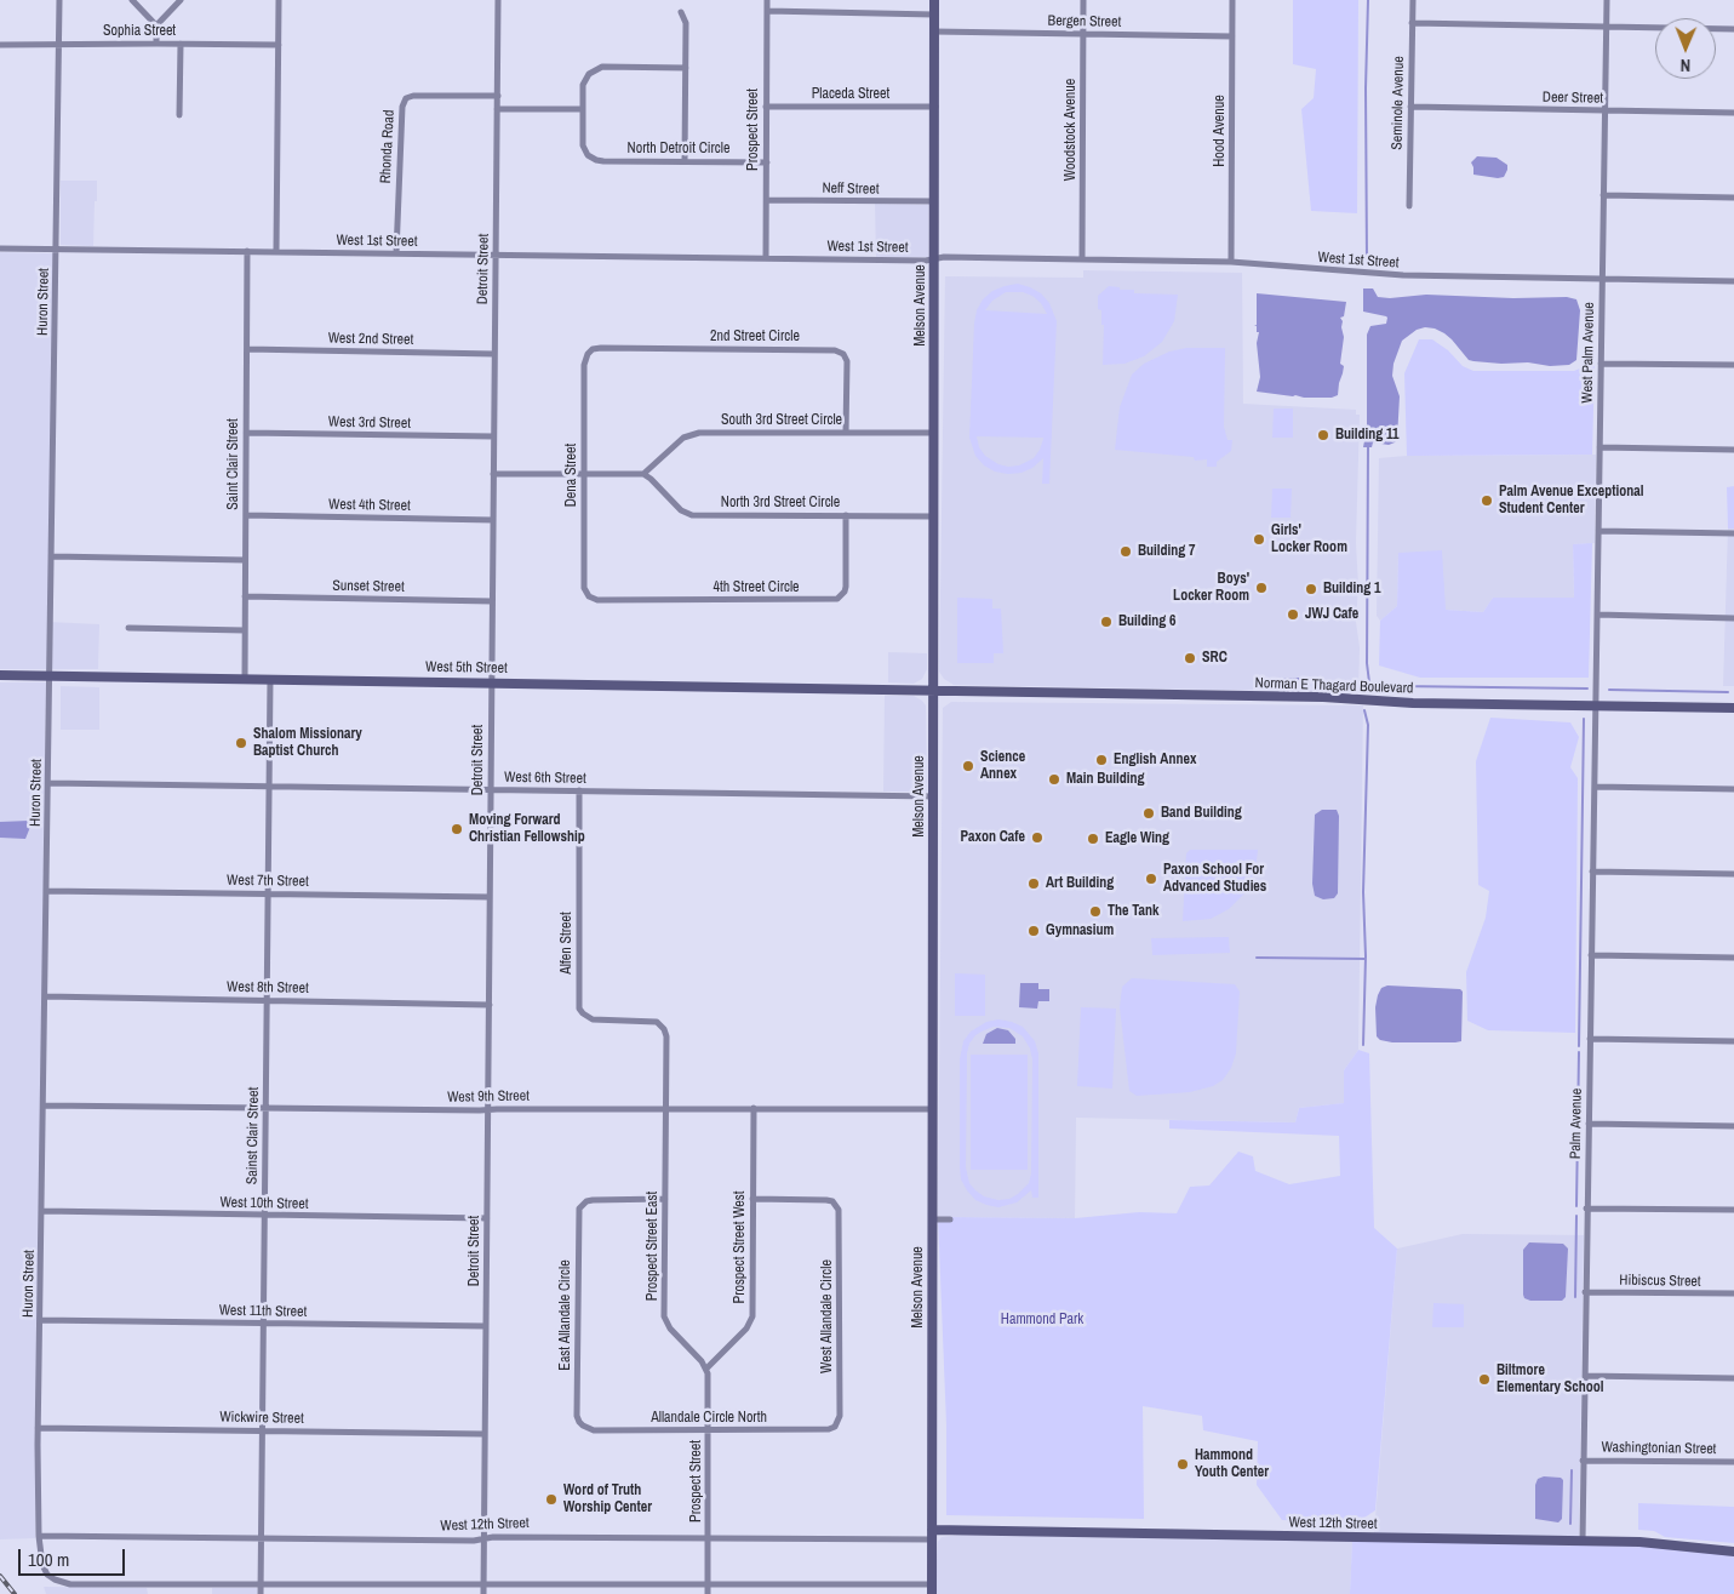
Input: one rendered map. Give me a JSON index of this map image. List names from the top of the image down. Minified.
{"streets":{"street":["Bergen Street","Sophia Street","Placeda Street","Deer Street","Seminole Avenue","Prospect Street","Woodstock Avenue","Hood Avenue","Rhonda Road","North Detroit Circle","Neff Street","West 1st Street","Detroit Street","Huron Street","Melson Avenue","2nd Street Circle","West 2nd Street","West Palm Avenue","South 3rd Street Circle","West 3rd Street","Saint Clair Street","Dena Street","North 3rd Street Circle","West 4th Street","Sunset Street","4th Street Circle","West 5th Street","Norman E Thagard Boulevard","West 6th Street","West 7th Street","Alfen Street","West 8th Street","West 9th Street","Palm Avenue","Sainst Clair Street","West 10th Street","Prospect Street East","Prospect Street West","Hibiscus Street","West 11th Street","East Allandale Circle","West Allandale Circle","Wickwire Street","Allandale Circle North","Washingtonian Street","West 12th Street"]},"crossings":[["Bergen Street","Woodstock Avenue"],["Bergen Street","Hood Avenue"],["Bergen Street","Melson Avenue"],["Sophia Street","Huron Street"],["Placeda Street","Prospect Street"],["Placeda Street","Melson Avenue"],["Deer Street","Seminole Avenue"],["Deer Street","West Palm Avenue"],["Prospect Street","North Detroit Circle"],["Prospect Street","Neff Street"],["Prospect Street","West 1st Street"],["Prospect Street","Prospect Street East"],["Prospect Street","Prospect Street West"],["Prospect Street","Allandale Circle North"],["Prospect Street","West 12th Street"],["Woodstock Avenue","West 1st Street"],["Hood Avenue","West 1st Street"],["Rhonda Road","West 1st Street"],["Rhonda Road","Detroit Street"],["Neff Street","Melson Avenue"],["West 1st Street","Detroit Street"],["West 1st Street","Huron Street"],["West 1st Street","Melson Avenue"],["West 1st Street","West Palm Avenue"],["West 1st Street","Saint Clair Street"],["Detroit Street","West 2nd Street"],["Detroit Street","West 3rd Street"],["Detroit Street","West 4th Street"],["Detroit Street","Sunset Street"],["Detroit Street","West 5th Street"],["Detroit Street","West 6th Street"],["Detroit Street","West 7th Street"],["Detroit Street","West 8th Street"],["Detroit Street","West 9th Street"],["Detroit Street","West 10th Street"],["Detroit Street","West 11th Street"],["Detroit Street","Wickwire Street"],["Detroit Street","West 12th Street"],["Huron Street","West 5th Street"],["Huron Street","West 6th Street"],["Huron Street","West 7th Street"],["Huron Street","West 8th Street"],["Huron Street","West 9th Street"],["Huron Street","Sainst Clair Street"],["Huron Street","West 10th Street"],["Huron Street","West 11th Street"],["Huron Street","Wickwire Street"],["Huron Street","West 12th Street"],["Melson Avenue","South 3rd Street Circle"],["Melson Avenue","North 3rd Street Circle"],["Melson Avenue","West 5th Street"],["Melson Avenue","Norman E Thagard Boulevard"],["Melson Avenue","West 6th Street"],["Melson Avenue","West 9th Street"],["Melson Avenue","West 12th Street"],["2nd Street Circle","South 3rd Street Circle"],["2nd Street Circle","Dena Street"],["West 2nd Street","Saint Clair Street"],["West Palm Avenue","Norman E Thagard Boulevard"],["West Palm Avenue","Palm Avenue"],["South 3rd Street Circle","North 3rd Street Circle"],["West 3rd Street","Saint Clair Street"],["Saint Clair Street","West 4th Street"],["Saint Clair Street","Sunset Street"],["Saint Clair Street","West 5th Street"],["Dena Street","4th Street Circle"],["North 3rd Street Circle","4th Street Circle"],["West 5th Street","Norman E Thagard Boulevard"],["West 5th Street","Sainst Clair Street"],["Norman E Thagard Boulevard","Palm Avenue"],["West 6th Street","Alfen Street"],["West 6th Street","Sainst Clair Street"],["West 7th Street","Sainst Clair Street"],["Alfen Street","West 9th Street"],["Alfen Street","Prospect Street East"],["West 8th Street","Sainst Clair Street"],["West 9th Street","Sainst Clair Street"],["West 9th Street","Prospect Street East"],["West 9th Street","Prospect Street West"],["Palm Avenue","Hibiscus Street"],["Palm Avenue","Washingtonian Street"],["Palm Avenue","West 12th Street"],["Sainst Clair Street","West 10th Street"],["Sainst Clair Street","West 11th Street"],["Sainst Clair Street","Wickwire Street"],["Sainst Clair Street","West 12th Street"],["Prospect Street East","Prospect Street West"],["Prospect Street East","East Allandale Circle"],["Prospect Street West","West Allandale Circle"],["East Allandale Circle","Allandale Circle North"],["West Allandale Circle","Allandale Circle North"]],"parks":["Hammond Park"],"places":["Building 11","Palm Avenue Exceptional Student Center","Girls' Locker Room","Building 7","Boys' Locker Room","Building 1","JWJ Cafe","Building 6","SRC","Shalom Missionary Baptist Church","English Annex","Science Annex","Main Building","Band Building","Moving Forward Christian Fellowship","Paxon Cafe","Eagle Wing","Paxon School For Advanced Studies","Art Building","The Tank","Gymnasium","Biltmore Elementary School","Hammond Youth Center","Word of Truth Worship Center"],"scale_bar":"100 m","north":"bottom"}
